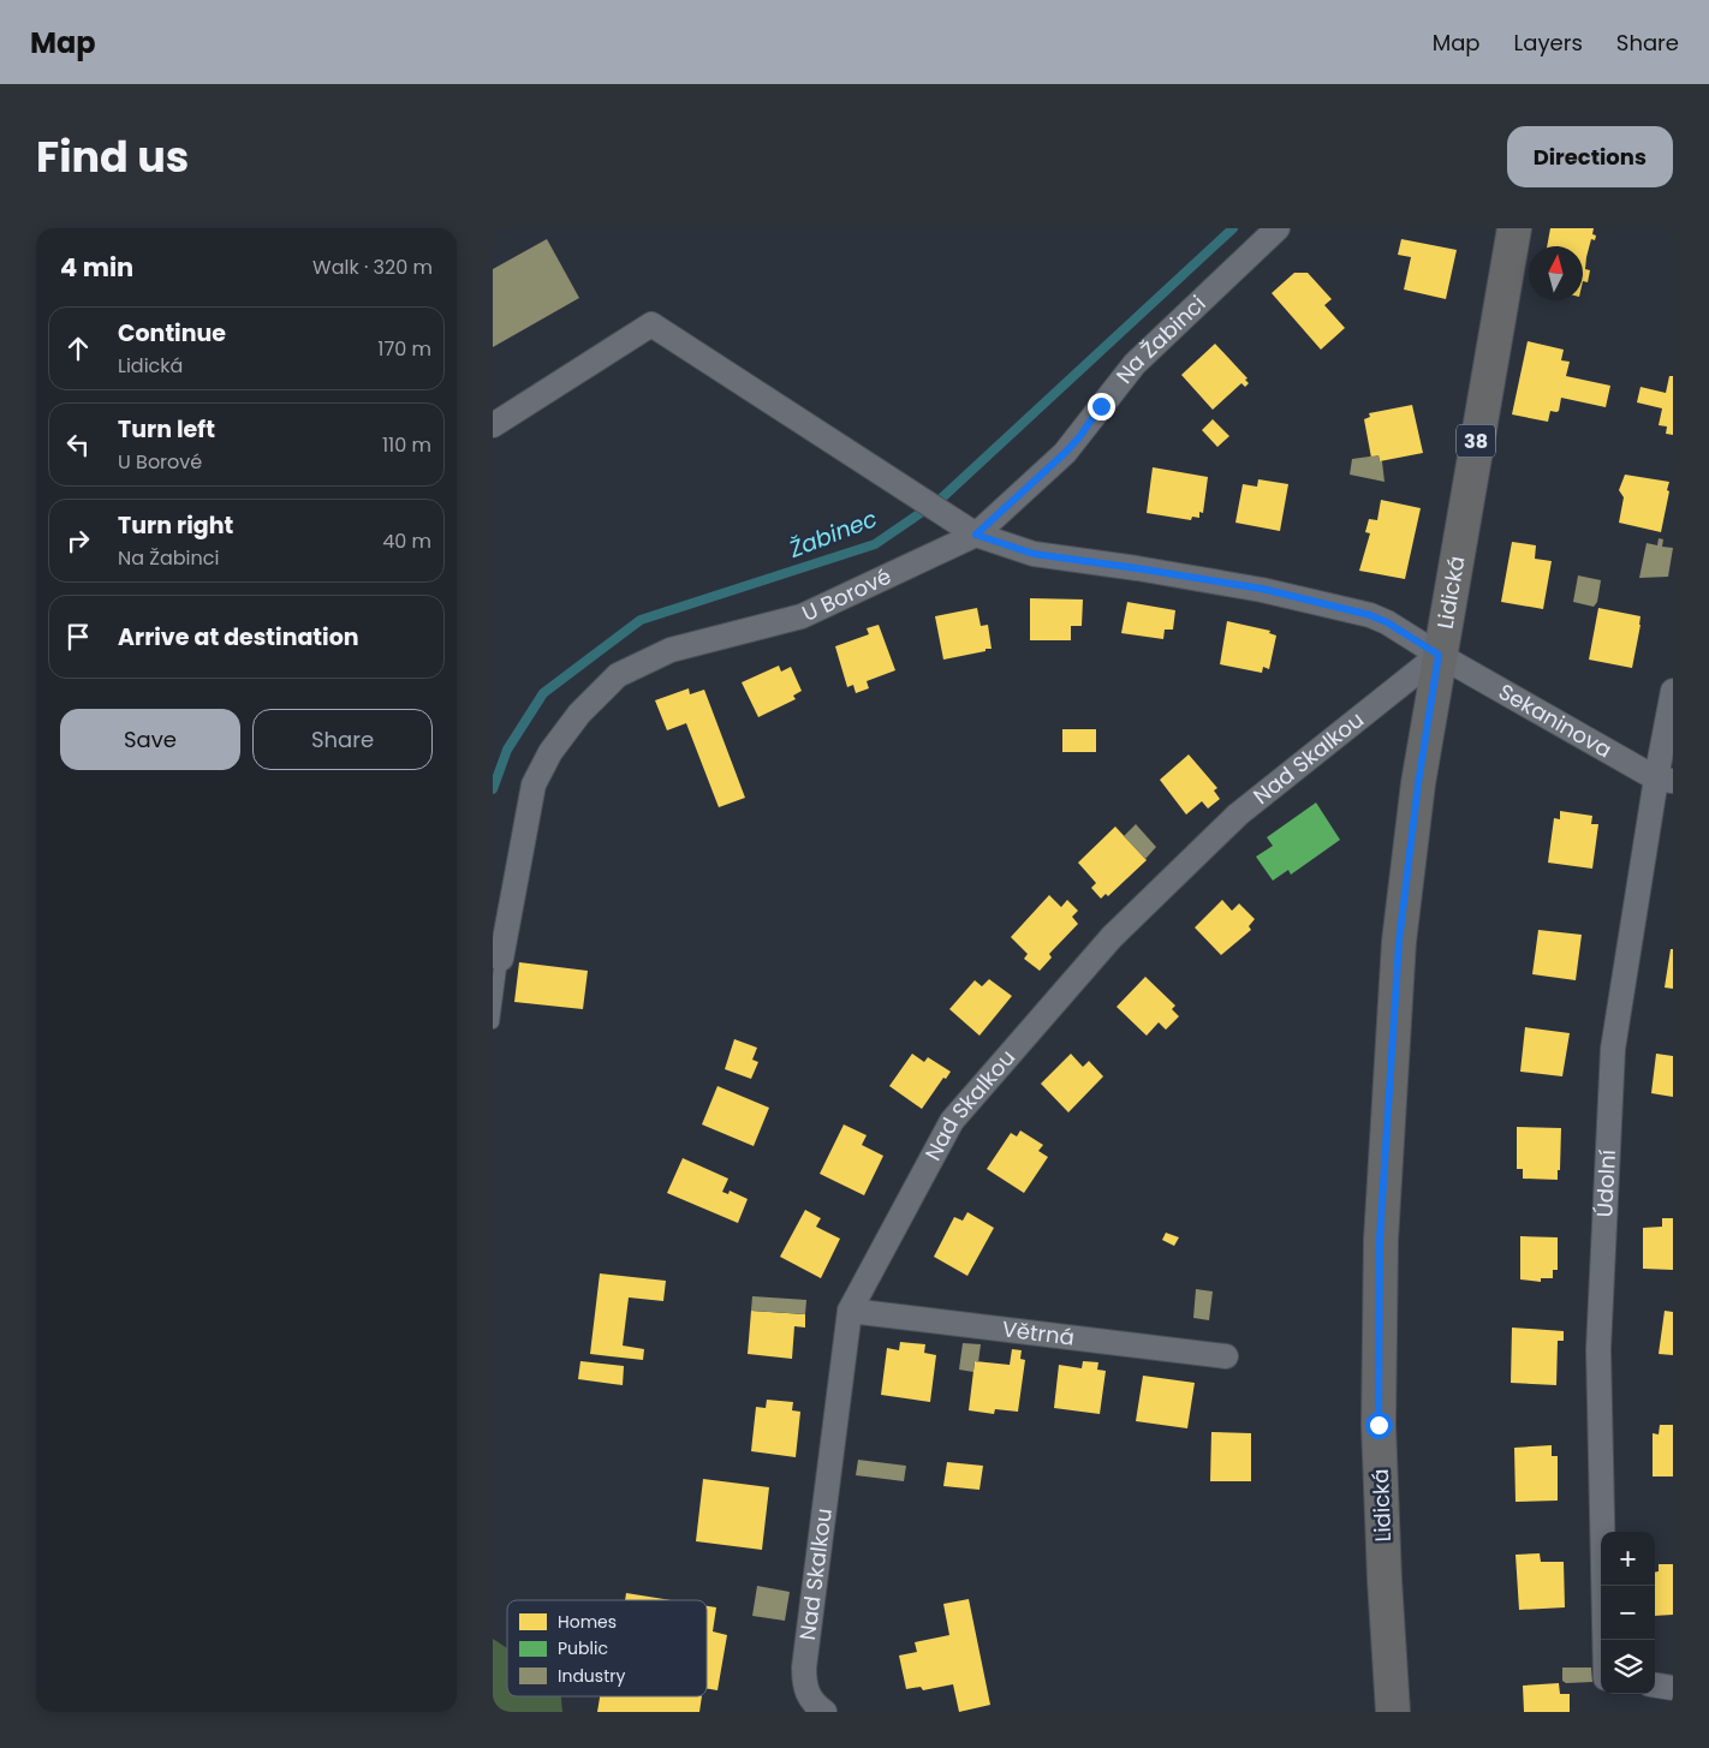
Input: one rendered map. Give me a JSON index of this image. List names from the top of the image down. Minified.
{"streets":{"main road":["38","Lidická"],"street":["Na Žabinci","U Borové","Sekaninova","Nad Skalkou","Údolní","Větrná"]},"crossings":[["Na Žabinci","U Borové"],["Lidická","Sekaninova"],["Lidická","Nad Skalkou"],["Sekaninova","Nad Skalkou"],["Sekaninova","Údolní"],["Nad Skalkou","Větrná"]],"water":["Žabinec"],"legend":["Homes","Public","Industry"],"north":"top","page":{"header":"Map","nav":["Map","Layers","Share"],"title":"Find us","buttons":["Directions",["Save","Share"]],"heading":["4 min","Walk · 320 m"],"list":[["Continue","Lidická","170 m"],["Turn left","U Borové","110 m"],["Turn right","Na Žabinci","40 m"],"Arrive at destination"],"map_buttons":["+","−"]}}
